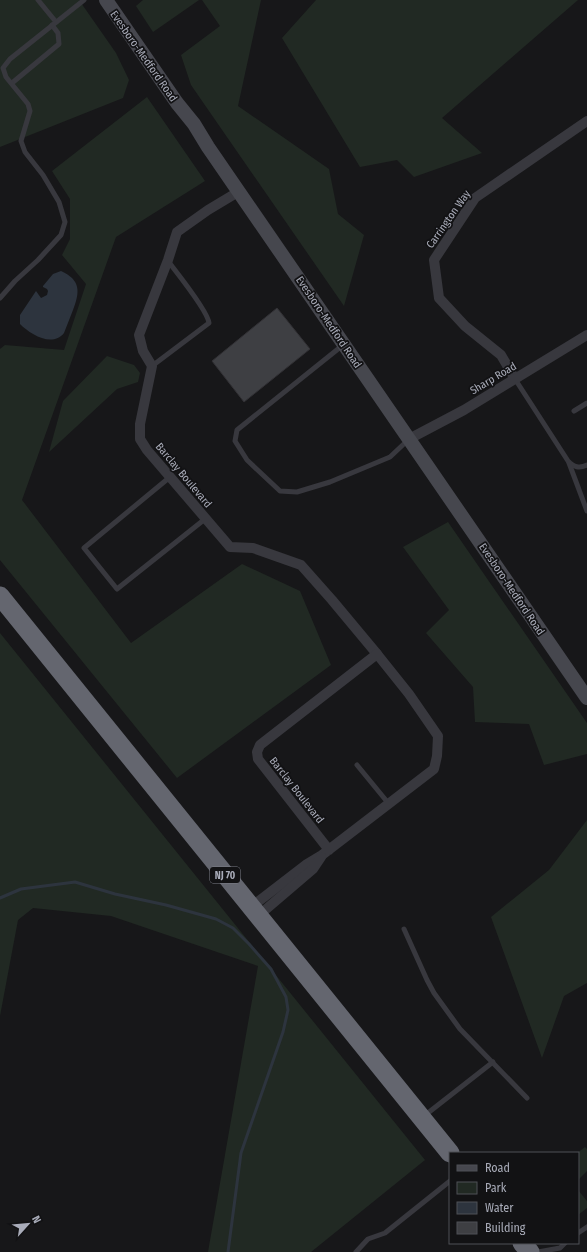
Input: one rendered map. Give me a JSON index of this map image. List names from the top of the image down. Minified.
{"streets":{"highway":["NJ 70"],"street":["Evesboro-Medford Road","Carrington Way","Sharp Road","Barclay Boulevard"]},"crossings":[["Evesboro-Medford Road","Sharp Road"],["Carrington Way","Sharp Road"],["Barclay Boulevard","NJ 70"]],"legend":["Road","Park","Water","Building"],"north":"top right"}
